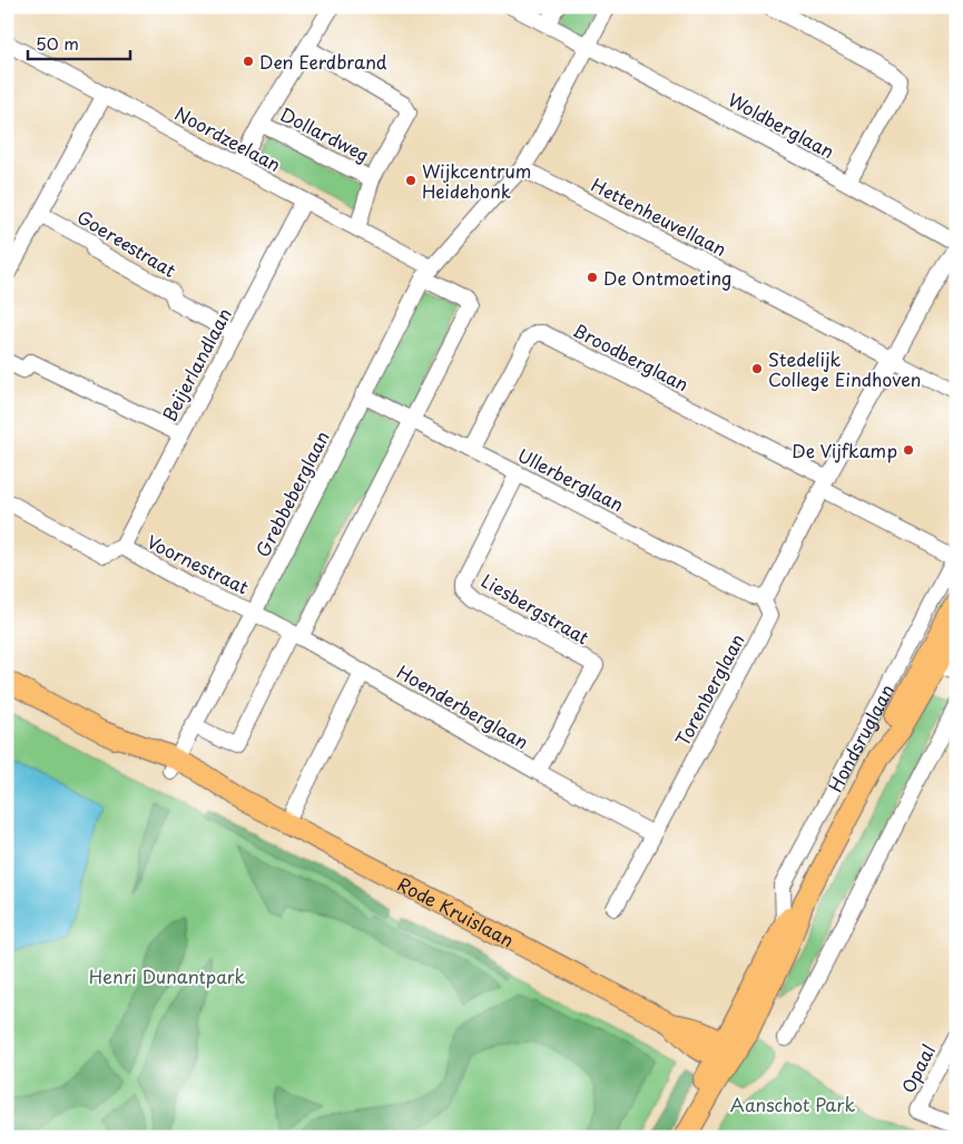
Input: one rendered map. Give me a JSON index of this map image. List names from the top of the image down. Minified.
{"streets":{"main road":["Hondsruglaan","Rode Kruislaan"],"street":["Woldberglaan","Dollardweg","Noordzeelaan","Hettenheuvellaan","Goereestraat","Broodberglaan","Beijerlandlaan","Ullerberglaan","Grebbeberglaan","Voornestraat","Liesbergstraat","Torenberglaan","Hoenderberglaan","Opaal"]},"crossings":[["Woldberglaan","Grebbeberglaan"],["Dollardweg","Noordzeelaan"],["Noordzeelaan","Beijerlandlaan"],["Noordzeelaan","Grebbeberglaan"],["Hettenheuvellaan","Grebbeberglaan"],["Goereestraat","Beijerlandlaan"],["Broodberglaan","Ullerberglaan"],["Beijerlandlaan","Voornestraat"],["Ullerberglaan","Grebbeberglaan"],["Ullerberglaan","Liesbergstraat"],["Ullerberglaan","Torenberglaan"],["Grebbeberglaan","Voornestraat"],["Grebbeberglaan","Hoenderberglaan"],["Grebbeberglaan","Rode Kruislaan"],["Voornestraat","Hoenderberglaan"],["Liesbergstraat","Hoenderberglaan"],["Torenberglaan","Hoenderberglaan"],["Hondsruglaan","Rode Kruislaan"]],"parks":["Henri Dunantpark","Aanschot Park"],"places":["Den Eerdbrand","Wijkcentrum Heidehonk","De Ontmoeting","Stedelijk College Eindhoven","De Vijfkamp"],"scale_bar":"50 m"}
